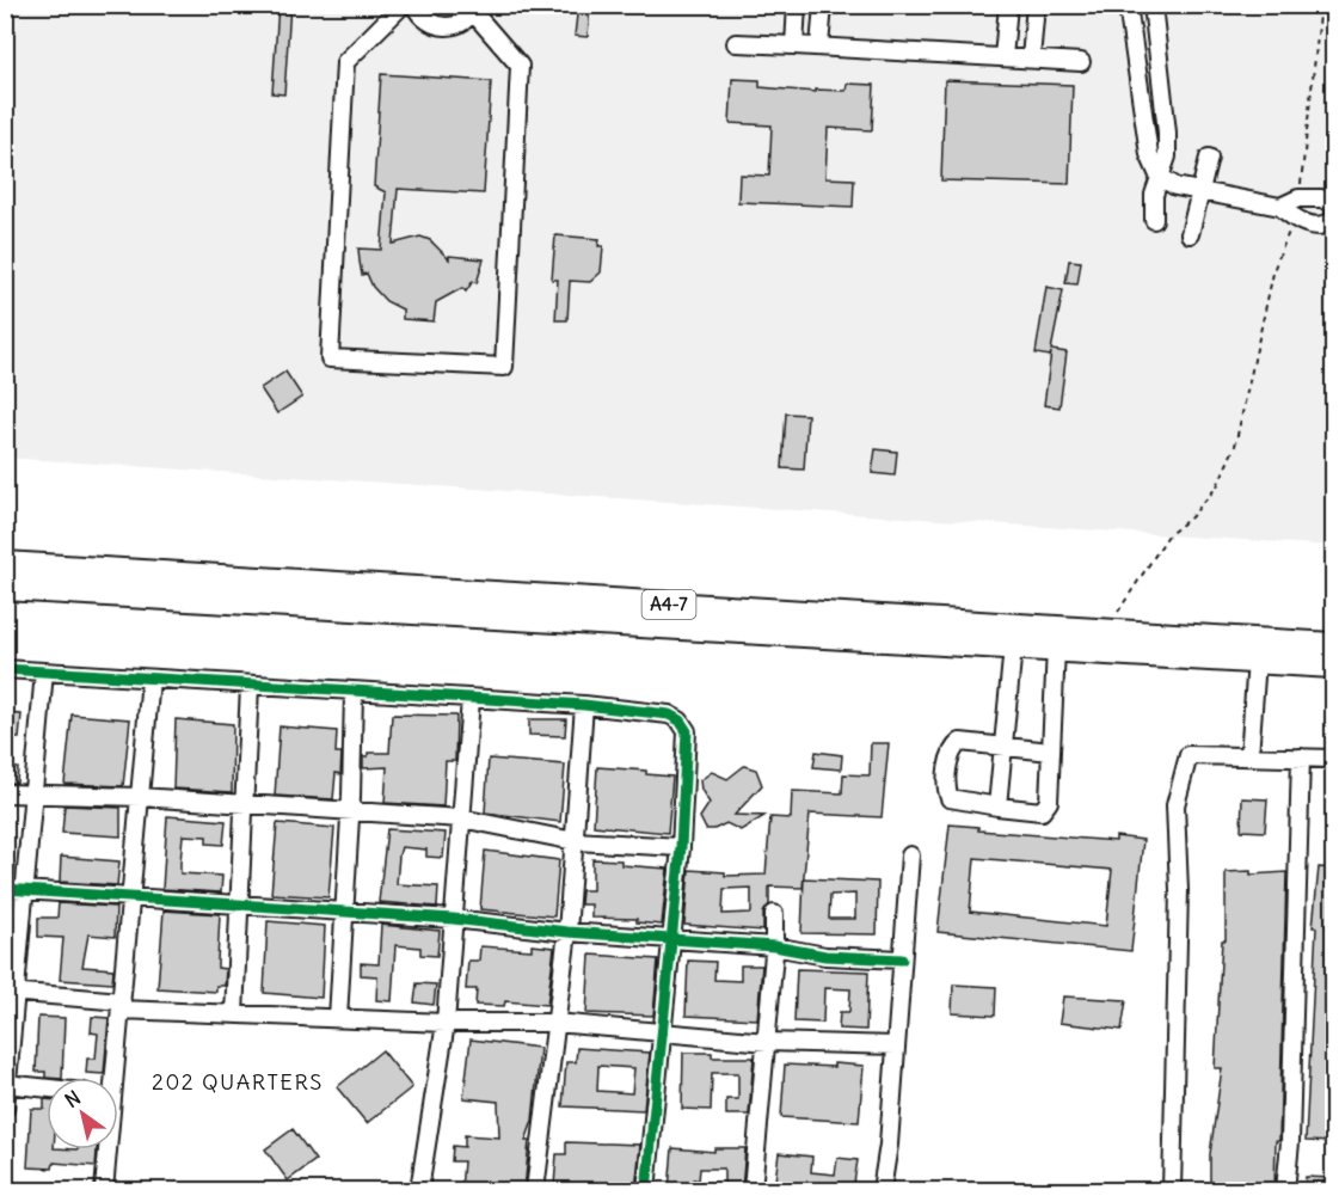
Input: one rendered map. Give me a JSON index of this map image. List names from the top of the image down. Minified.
{"streets":{"highway":["A4-7"]},"districts":["202 QUARTERS"],"north":"top left"}
